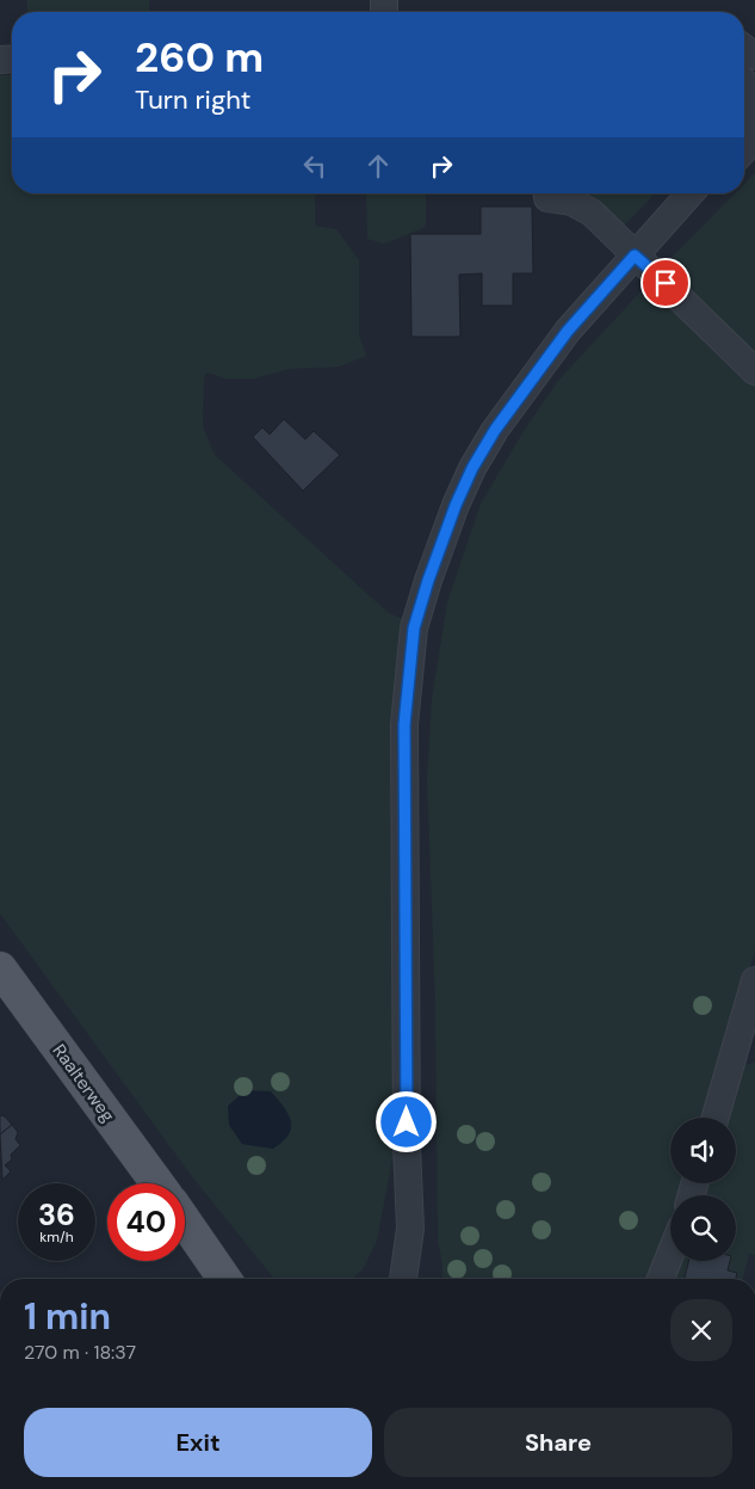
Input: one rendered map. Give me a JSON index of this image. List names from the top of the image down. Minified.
{"streets":{"main road":["Raalterweg"]},"page":{"turn":["260 m","Turn right"],"speed":"36 km/h","limit":"40","heading":["1 min","270 m · 18:37"],"buttons":["Exit","Share"]}}
